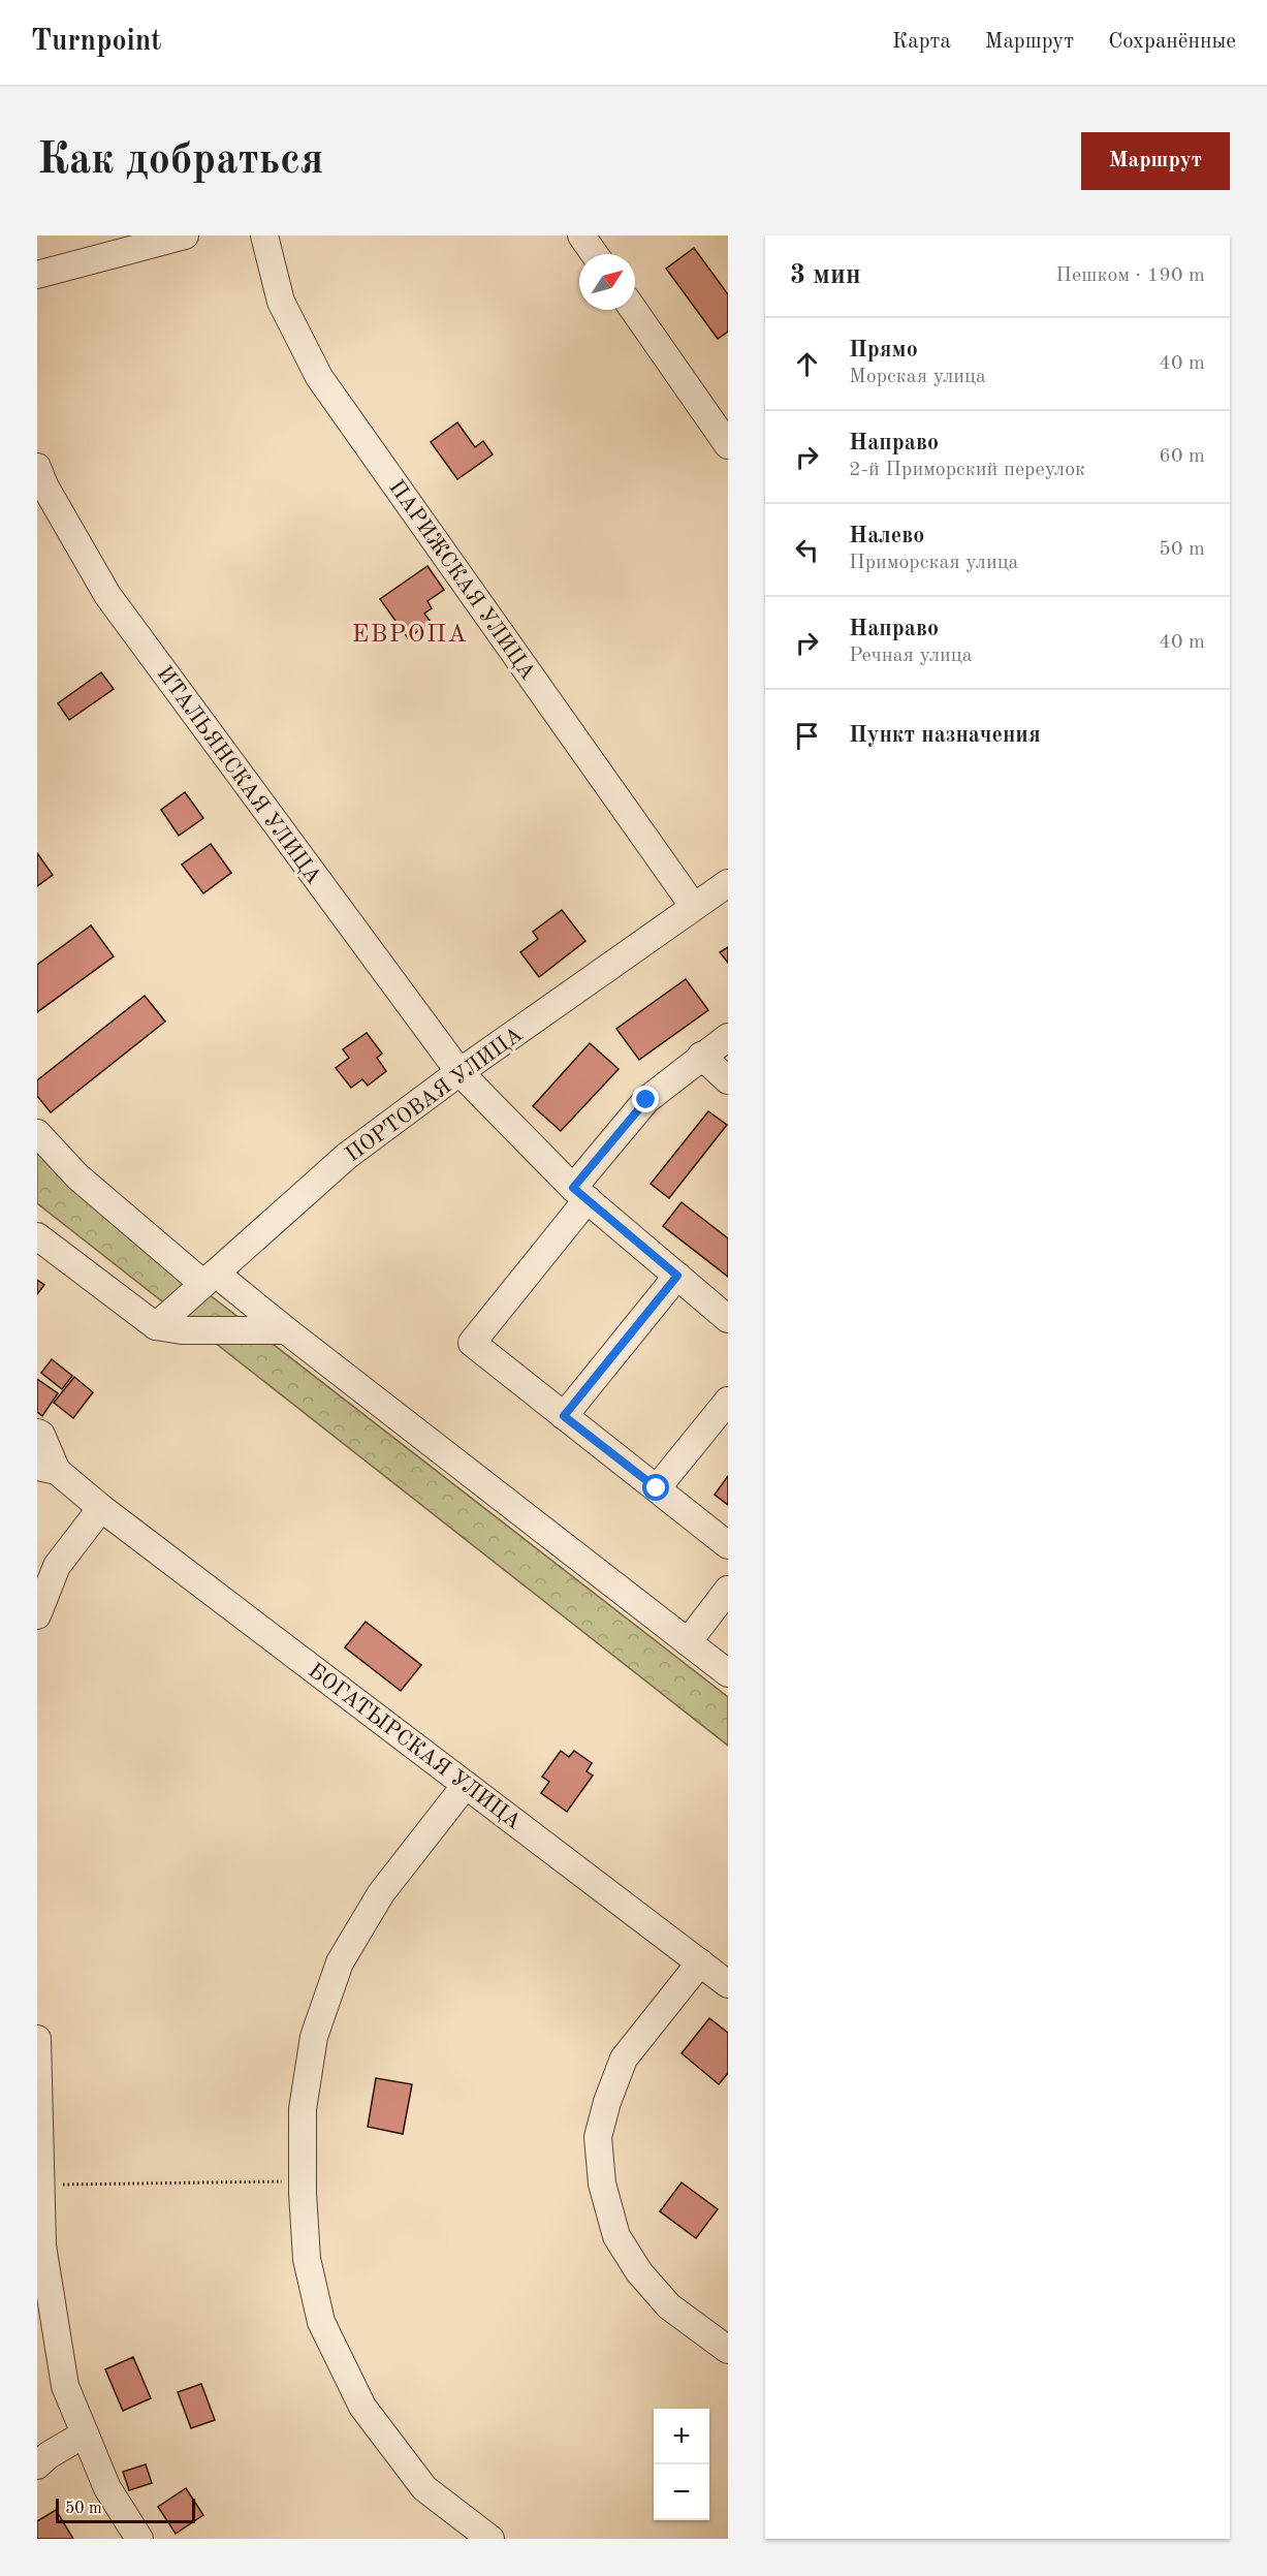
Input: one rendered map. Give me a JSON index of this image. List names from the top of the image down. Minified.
{"streets":{"street":["ПАРИЖСКАЯ УЛИЦА","ИТАЛЬЯНСКАЯ УЛИЦА","ПОРТОВАЯ УЛИЦА","БОГАТЫРСКАЯ УЛИЦА"]},"crossings":[["ПАРИЖСКАЯ УЛИЦА","ПОРТОВАЯ УЛИЦА"],["ИТАЛЬЯНСКАЯ УЛИЦА","ПОРТОВАЯ УЛИЦА"]],"districts":["ЕВРОПА"],"scale_bar":"50 m","north":"top right","page":{"header":"Turnpoint","nav":["Карта","Маршрут","Сохранённые"],"buttons":"Маршрут","title":"Как добраться","heading":["3 мин","Пешком · 190 m"],"list":[["Прямо","Морская улица","40 m"],["Направо","2-й Приморский переулок","60 m"],["Налево","Приморская улица","50 m"],["Направо","Речная улица","40 m"],"Пункт назначения"],"map_buttons":["+","−"],"scale":"50 m"}}
